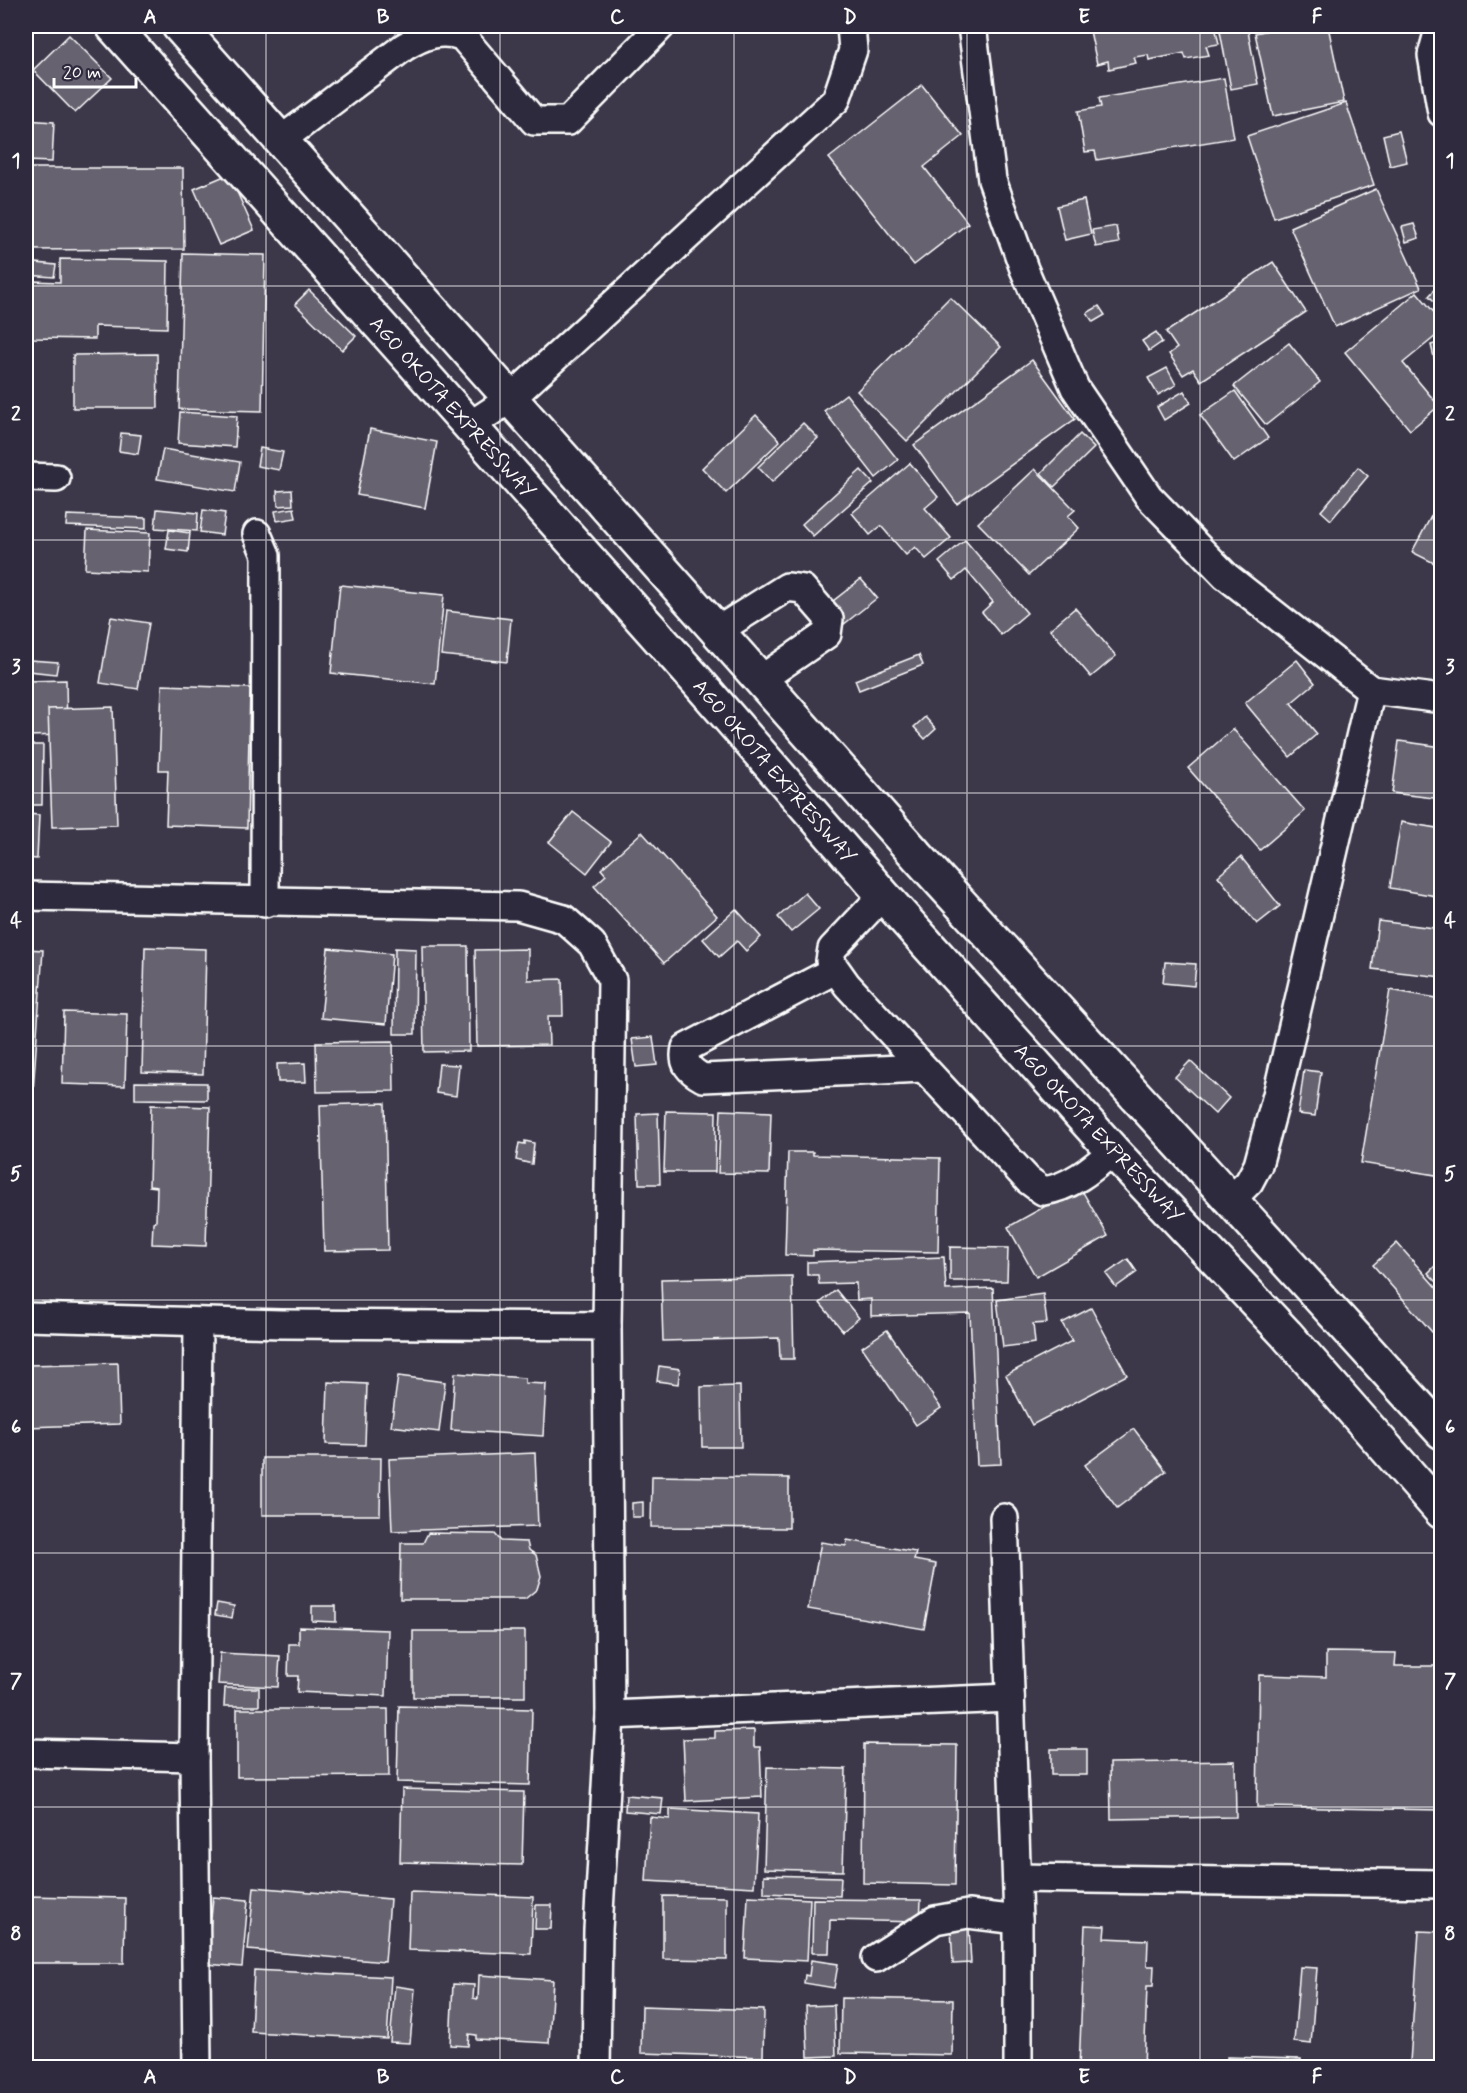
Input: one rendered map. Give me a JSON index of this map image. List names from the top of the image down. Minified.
{"streets":{"main road":["AGO OKOTA EXPRESSWAY"]},"scale_bar":"20 m","grid":{"columns":["A","B","C","D","E","F"],"rows":["1","2","3","4","5","6","7","8"]}}
